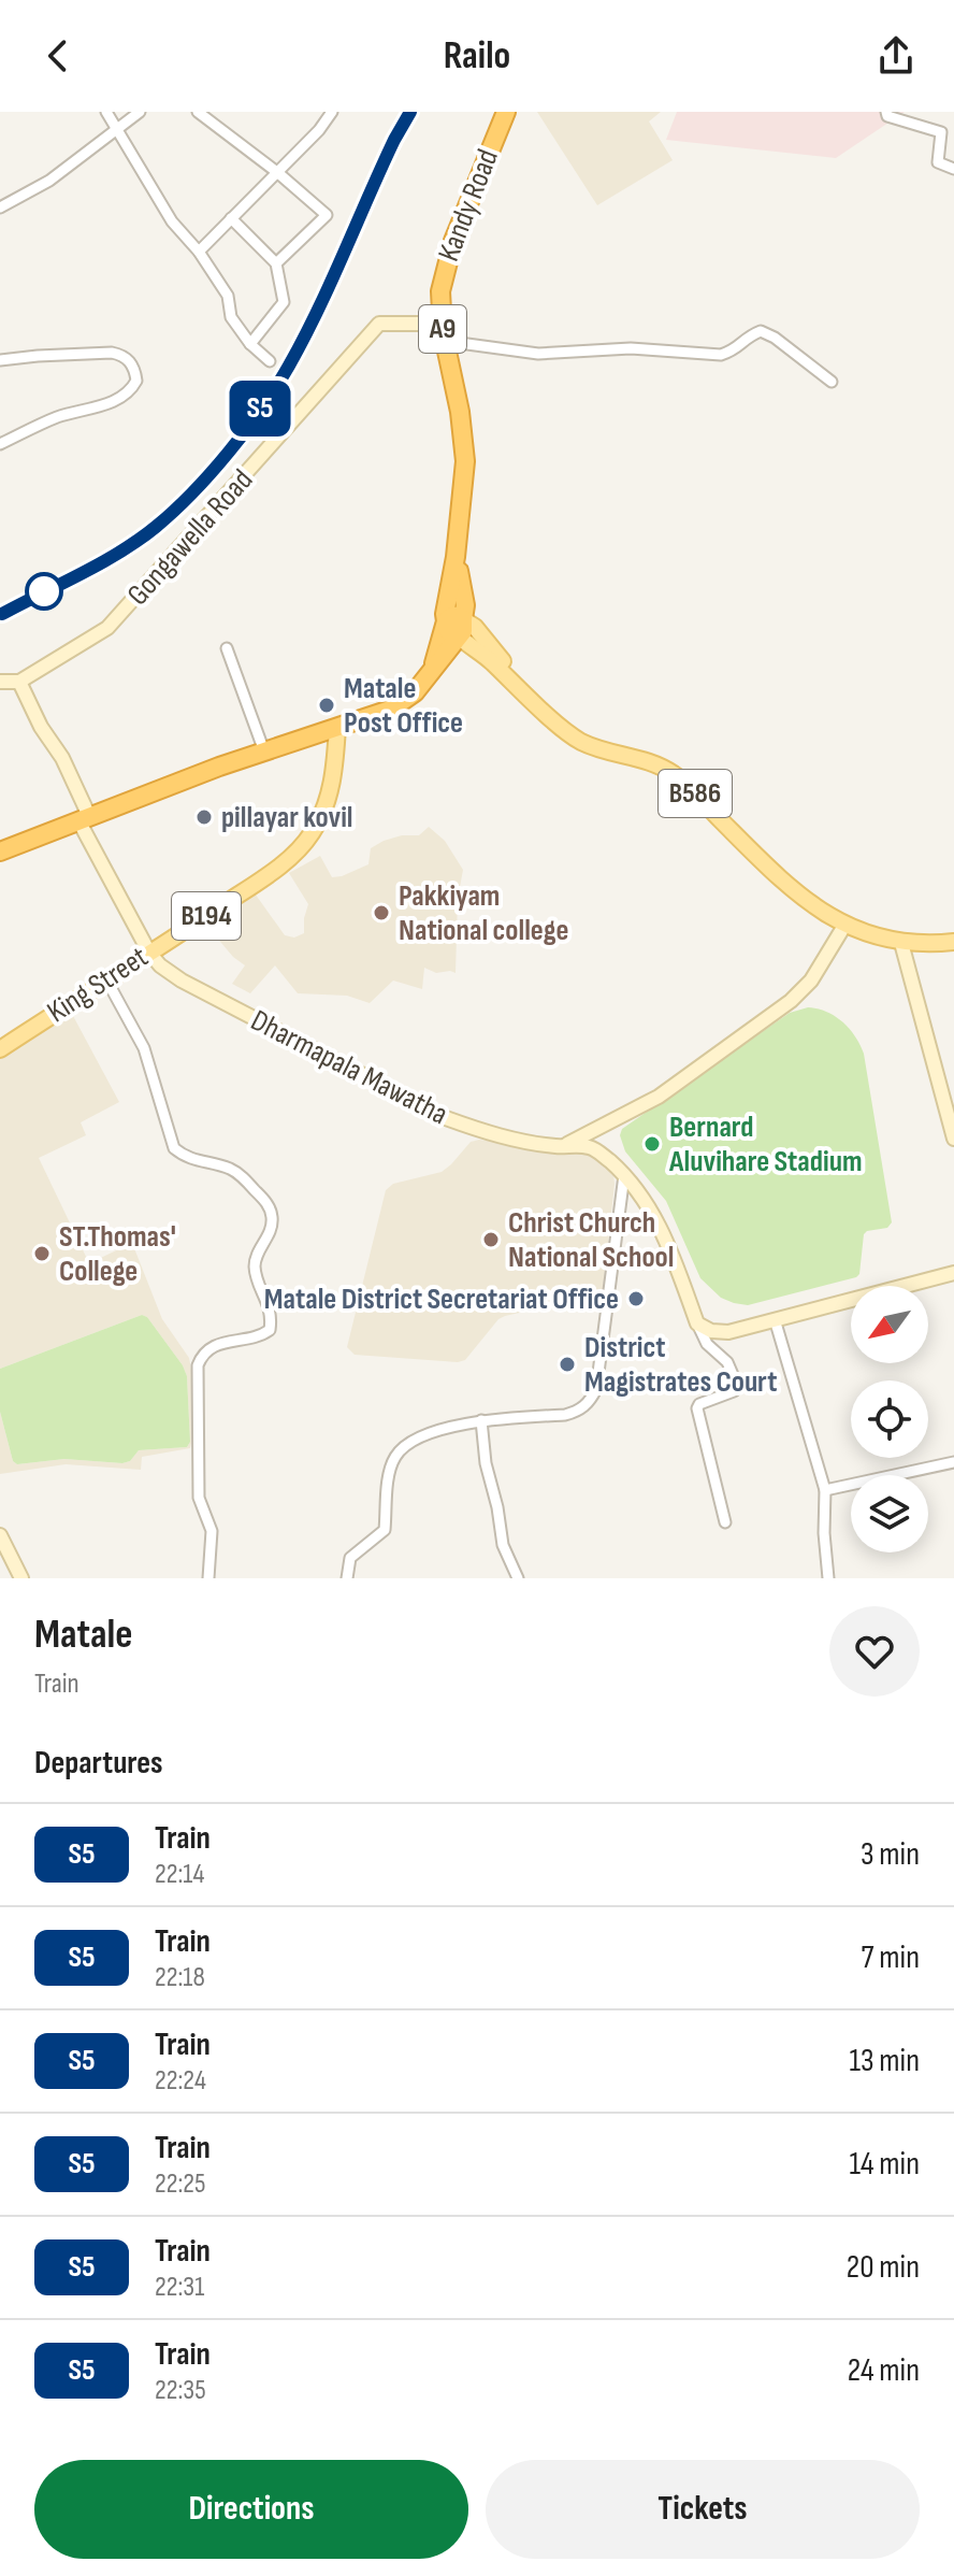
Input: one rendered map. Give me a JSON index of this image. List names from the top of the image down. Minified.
{"streets":{"highway":["Kandy Road","A9"],"main road":["B586","B194","King Street"],"street":["Gongawella Road","Dharmapala Mawatha"]},"crossings":[["Kandy Road","A9"],["Kandy Road","Gongawella Road"],["Kandy Road","B586"],["Kandy Road","King Street"],["A9","King Street"],["King Street","Dharmapala Mawatha"]],"places":["Matale Post Office","pillayar kovil","Pakkiyam National college","Bernard Aluvihare Stadium","Christ Church National School","ST.Thomas' College","Matale District Secretariat Office","District Magistrates Court"],"north":"bottom left","page":{"header":"Railo","on_map":"S5","heading":[["Matale","Train"],"Departures"],"list":[{"mark":"S5","name":"Train","note":"22:14","value":"3 min"},{"mark":"S5","name":"Train","note":"22:18","value":"7 min"},{"mark":"S5","name":"Train","note":"22:24","value":"13 min"},{"mark":"S5","name":"Train","note":"22:25","value":"14 min"},{"mark":"S5","name":"Train","note":"22:31","value":"20 min"},{"mark":"S5","name":"Train","note":"22:35","value":"24 min"}],"buttons":["Directions","Tickets"]}}
